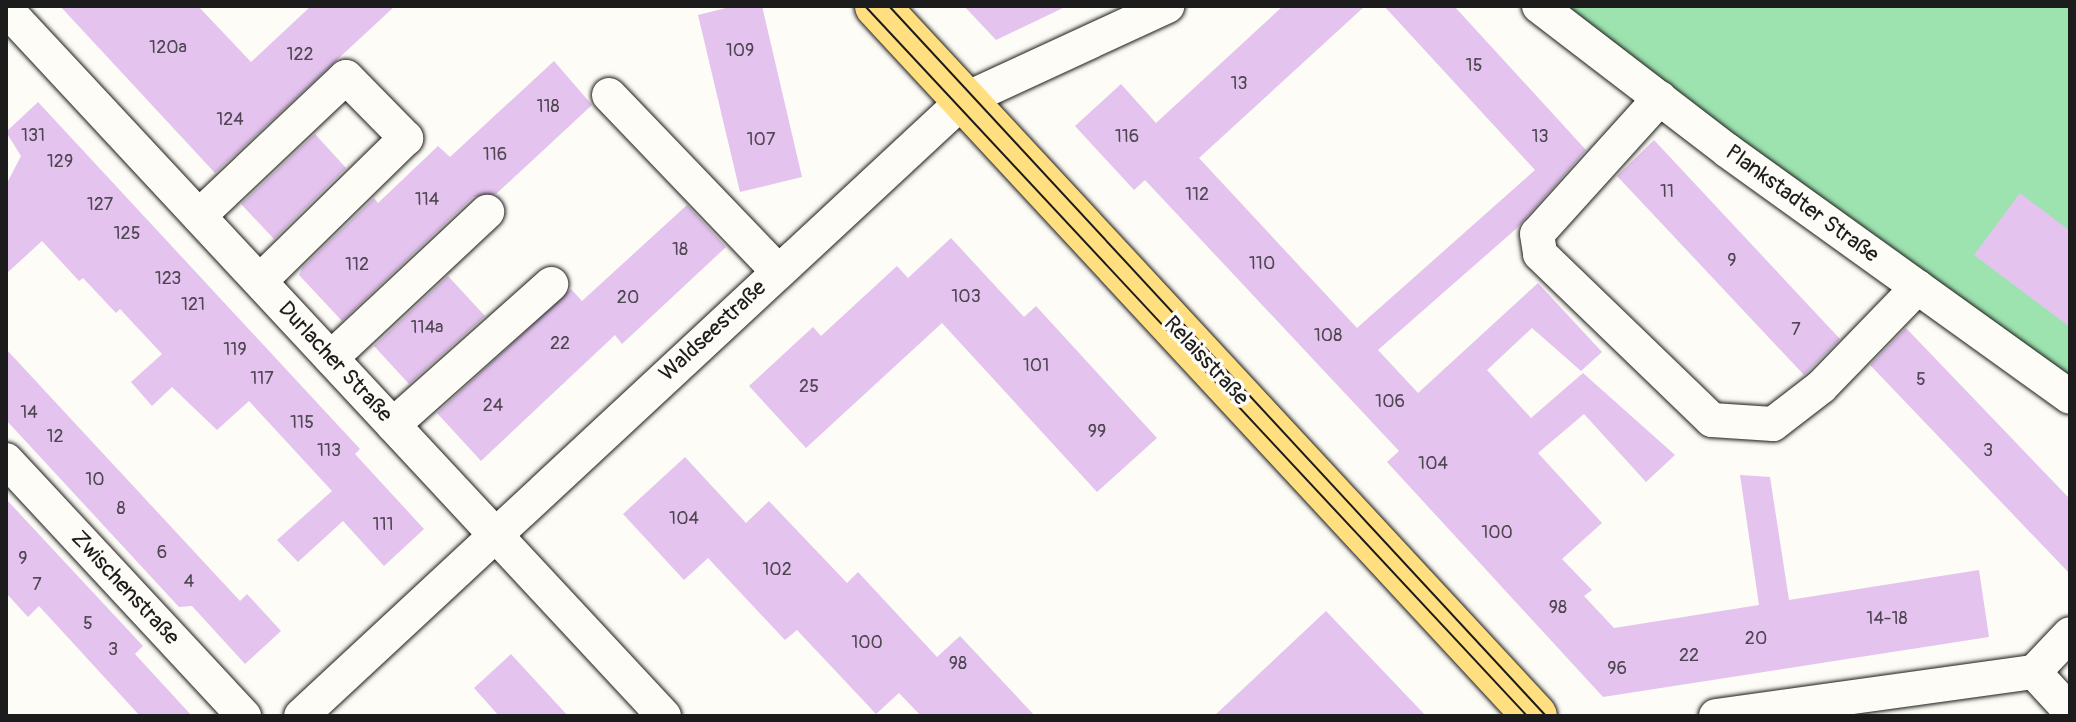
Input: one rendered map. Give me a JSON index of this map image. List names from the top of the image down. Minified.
{"streets":{"main road":["Relaisstraße"],"street":["Plankstadter Straße","Waldseestraße","Durlacher Straße","Zwischenstraße"]},"crossings":[["Waldseestraße","Relaisstraße"],["Waldseestraße","Durlacher Straße"]],"house_numbers":["120a","109","122","15","13","118","124","131","116","13","107","116","129","11","112","114","127","125","18","9","110","112","123","103","20","121","114a","7","108","22","119","101","117","5","25","106","24","14","115","99","12","113","3","104","10","8","104","111","100","6","9","102","4","7","98","14-18","5","20","100","3","22","98","96"]}
